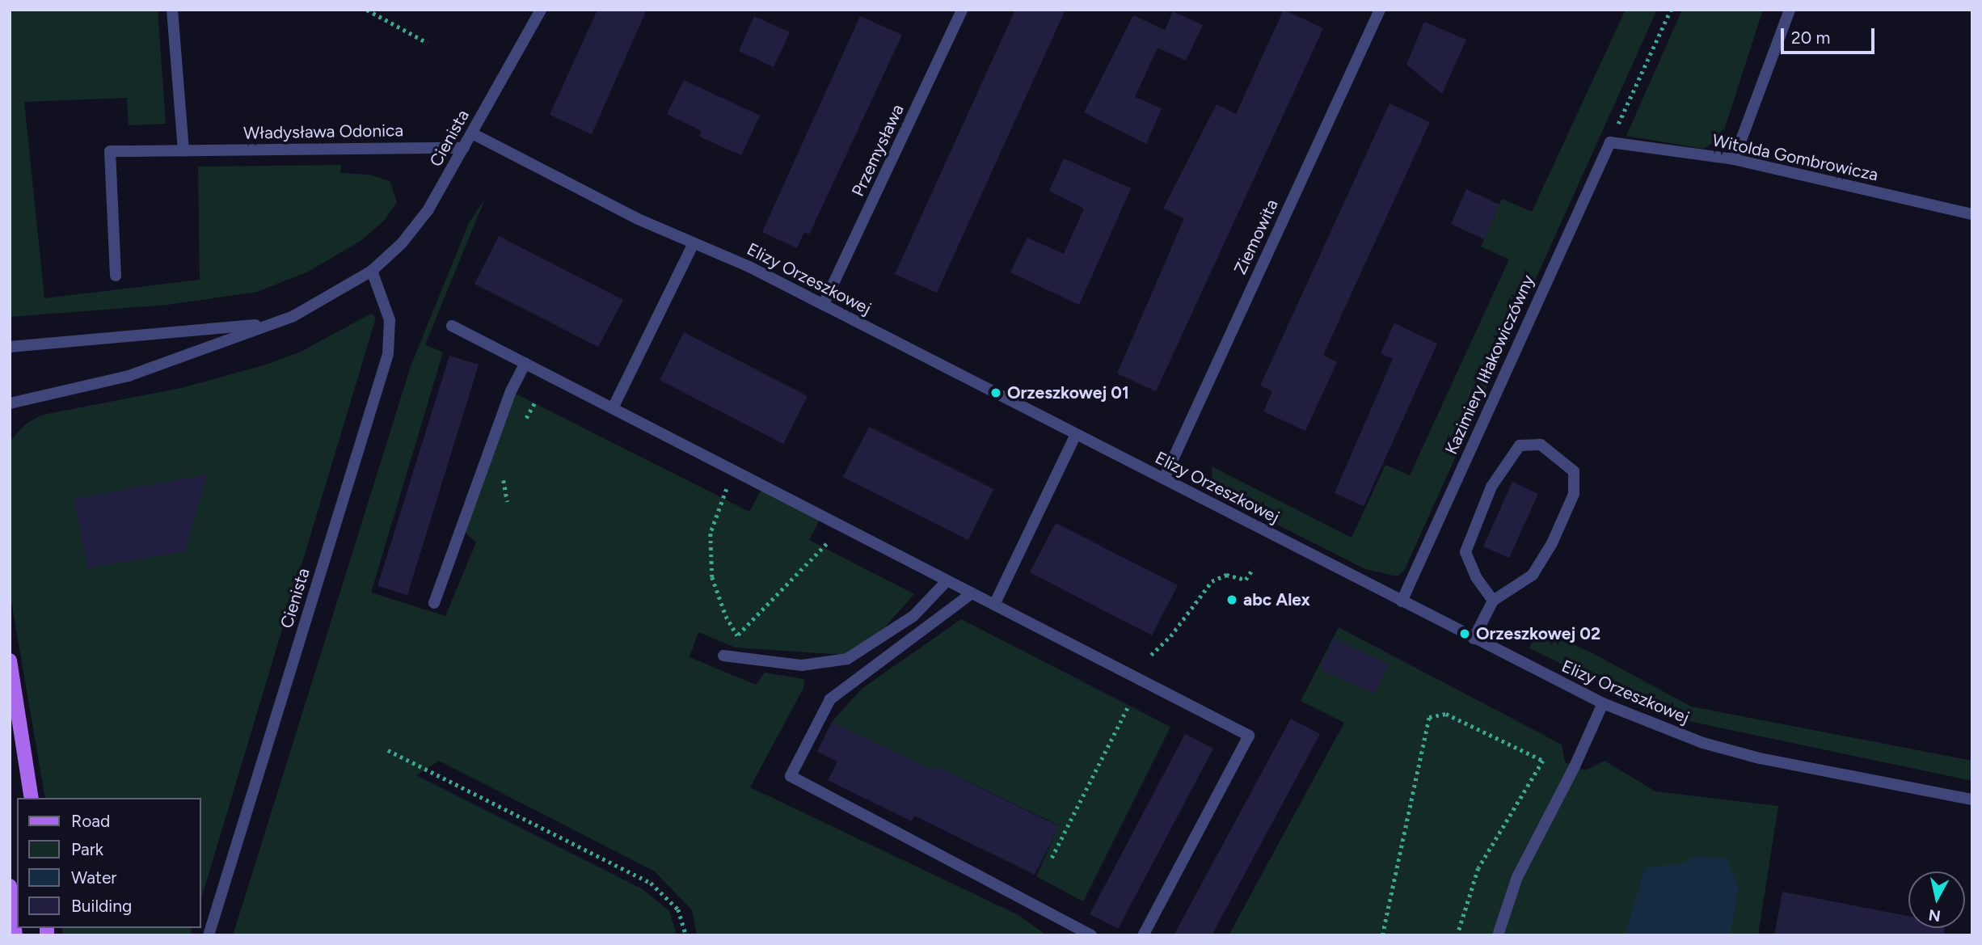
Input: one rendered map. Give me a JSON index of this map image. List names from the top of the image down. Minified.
{"streets":{"street":["Władysława Odonica","Cienista","Przemysława","Witolda Gombrowicza","Ziemowita","Elizy Orzeszkowej","Kazimiery Iłłakowiczówny"]},"crossings":[["Władysława Odonica","Cienista"],["Cienista","Elizy Orzeszkowej"],["Przemysława","Elizy Orzeszkowej"],["Witolda Gombrowicza","Kazimiery Iłłakowiczówny"],["Ziemowita","Elizy Orzeszkowej"],["Elizy Orzeszkowej","Kazimiery Iłłakowiczówny"]],"places":["Orzeszkowej 01","abc Alex","Orzeszkowej 02"],"legend":["Road","Park","Water","Building"],"scale_bar":"20 m","north":"bottom"}
